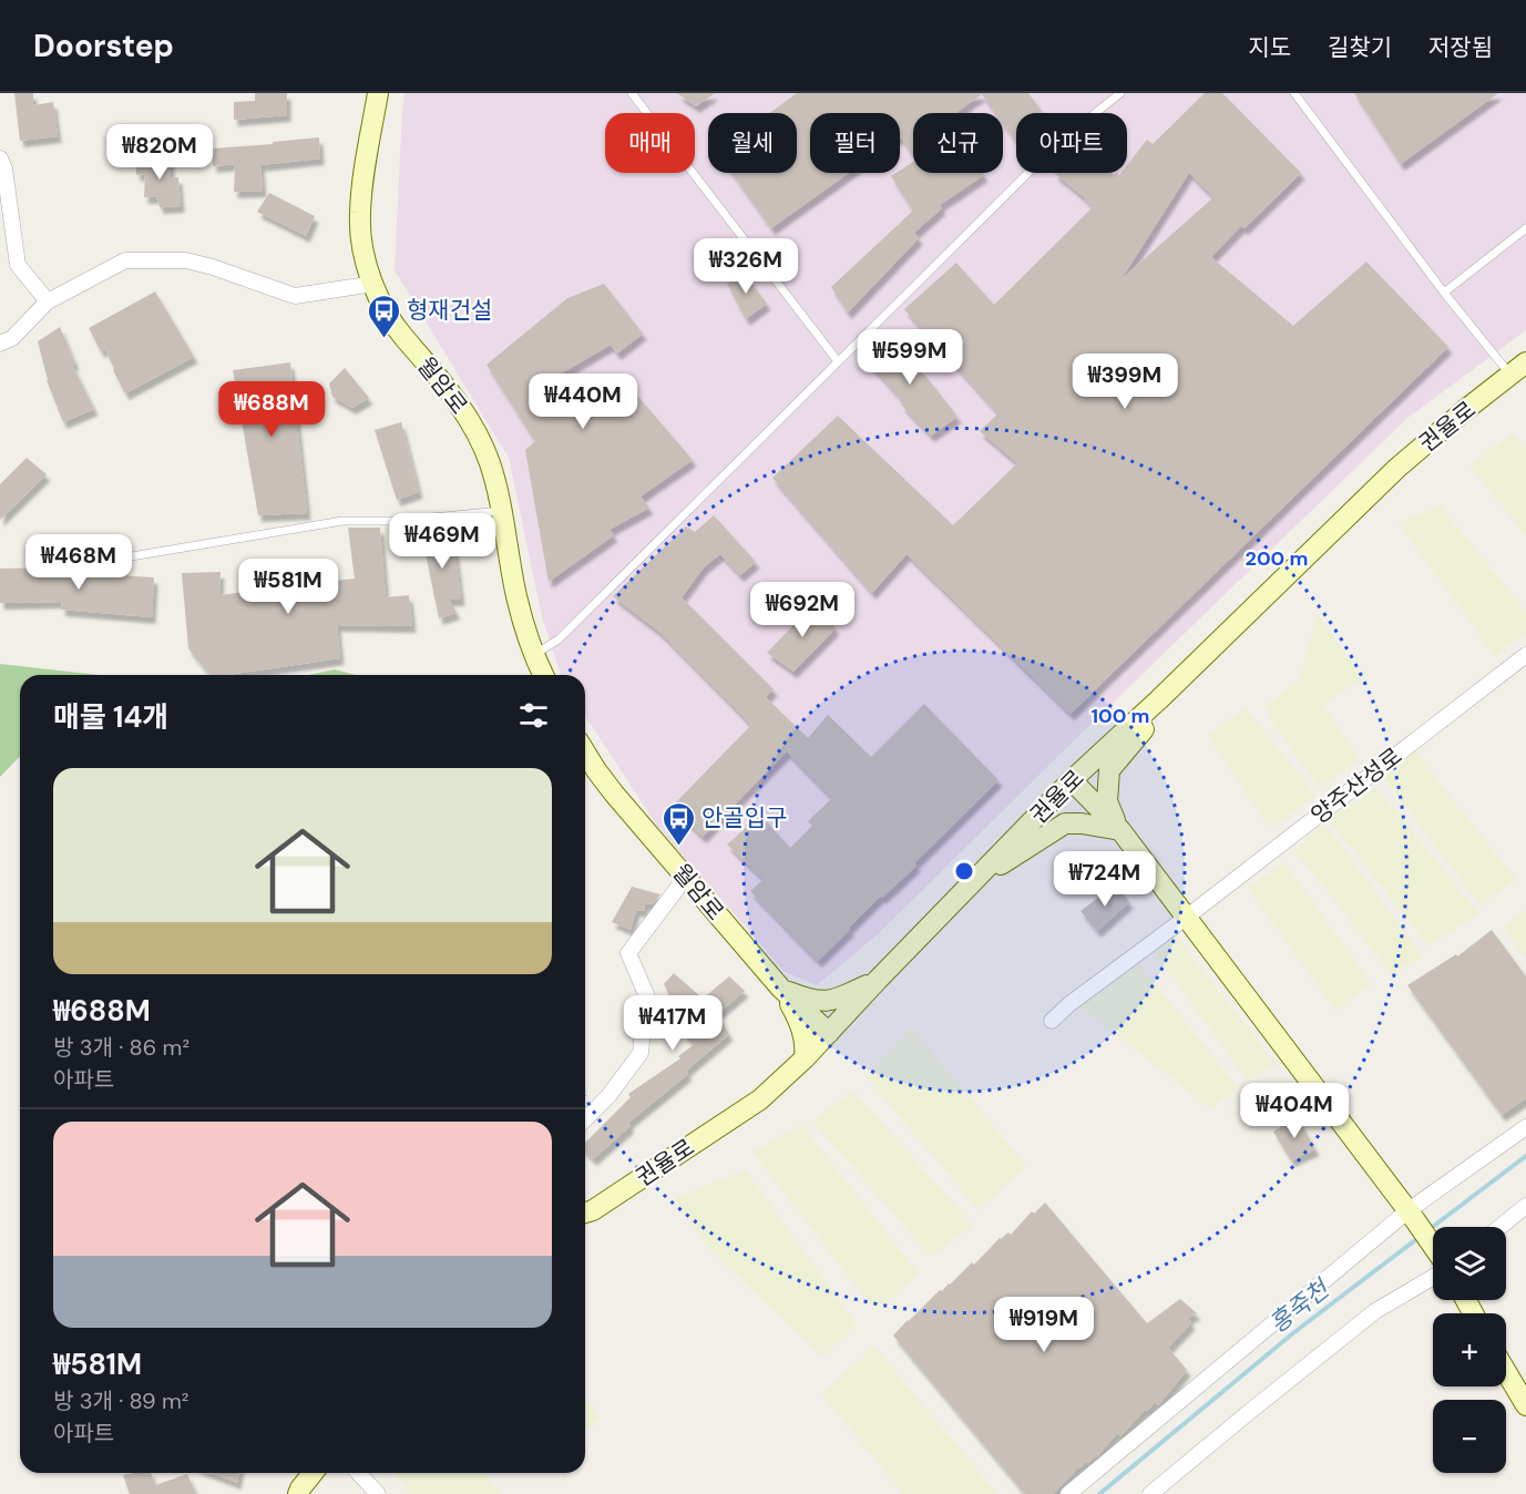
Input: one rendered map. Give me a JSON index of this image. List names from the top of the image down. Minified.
{"streets":{"main road":["월암로","권율로"],"street":["양주산성로"]},"crossings":[["월암로","권율로"]],"water":["홍죽천"],"places":{"bus stop":["형재건설","안골입구"]},"page":{"header":"Doorstep","nav":["지도","길찾기","저장됨"],"chip":["매매","월세","필터","신규","아파트"],"price":["₩820M","₩326M","₩599M","₩399M","₩440M","₩688M","₩469M","₩468M","₩581M","₩692M","₩724M","₩417M","₩404M","₩919M"],"heading":"매물 14개","list":[{"name":"₩688M","note":"방 3개 · 86 m² · 아파트"},{"name":"₩581M","note":"방 3개 · 89 m² · 아파트"}],"map_buttons":["+","−"]},"rings":["200 m","100 m"]}
